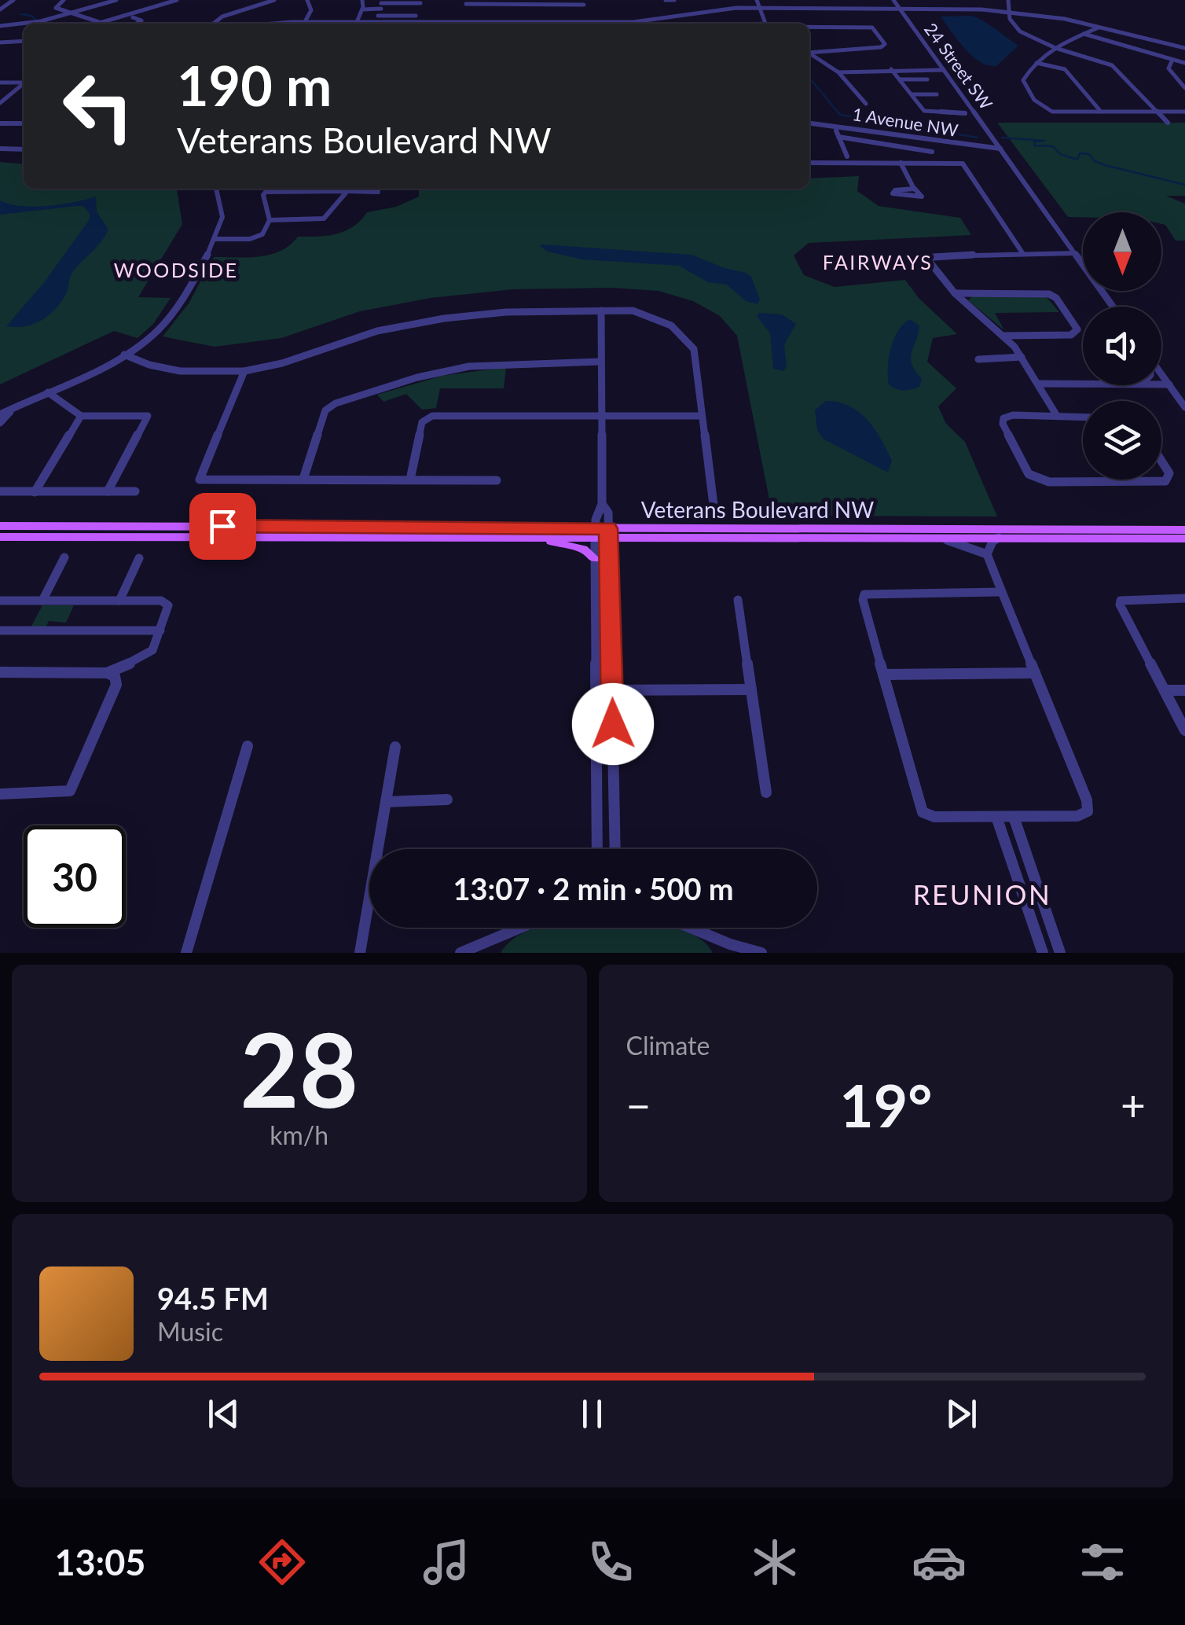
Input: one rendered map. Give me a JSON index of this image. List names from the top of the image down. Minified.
{"streets":{"main road":["Veterans Boulevard NW"],"street":["24 Street SW","1 Avenue NW"]},"crossings":[["24 Street SW","1 Avenue NW"]],"districts":["FAIRWAYS","WOODSIDE","REUNION"],"north":"bottom","page":{"turn":["190 m","Veterans Boulevard NW"],"limit":"30","trip":"13:07 · 2 min · 500 m","tile":[["28","km/h"],"Climate"],"heat":["−","19°","+"],"song":["94.5 FM","Music"],"tabs":"13:05"}}
